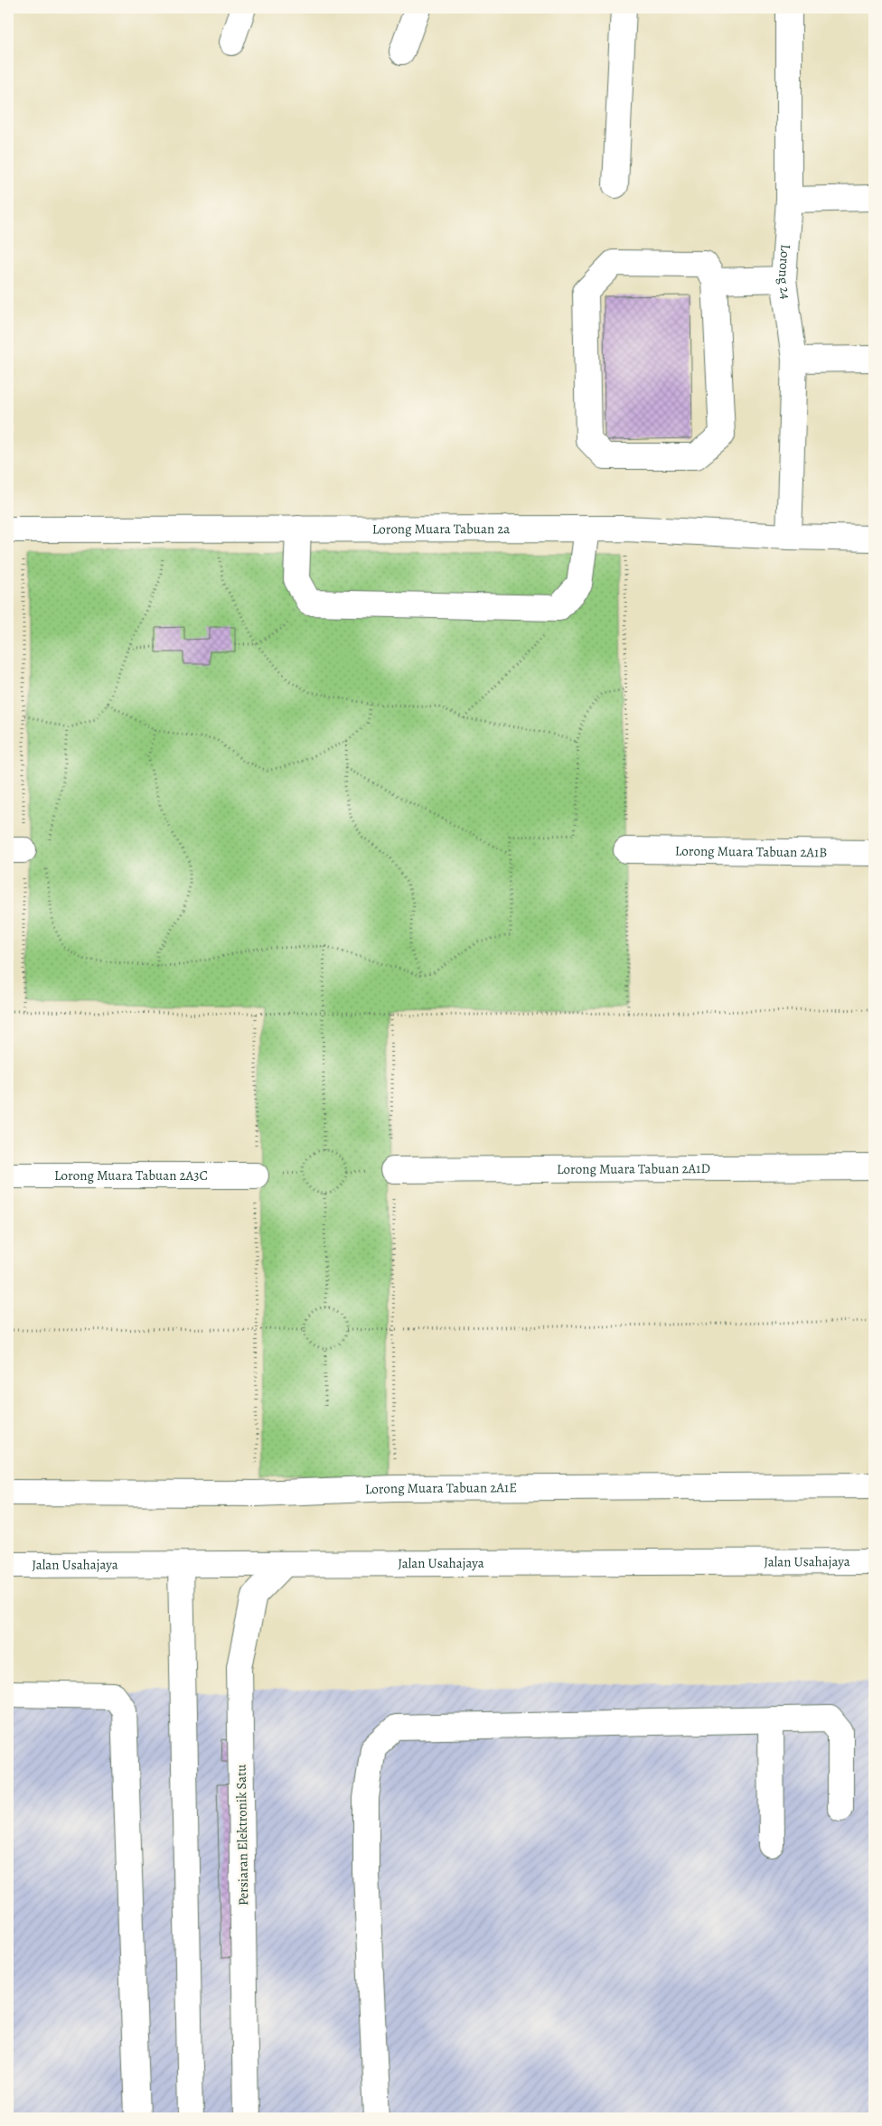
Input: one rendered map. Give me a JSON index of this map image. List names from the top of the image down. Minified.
{"streets":{"street":["Lorong 24","Lorong Muara Tabuan 2a","Lorong Muara Tabuan 2A1B","Lorong Muara Tabuan 2A1D","Lorong Muara Tabuan 2A3C","Lorong Muara Tabuan 2A1E","Jalan Usahajaya","Persiaran Elektronik Satu"]},"crossings":[["Lorong 24","Lorong Muara Tabuan 2a"],["Jalan Usahajaya","Persiaran Elektronik Satu"]]}
